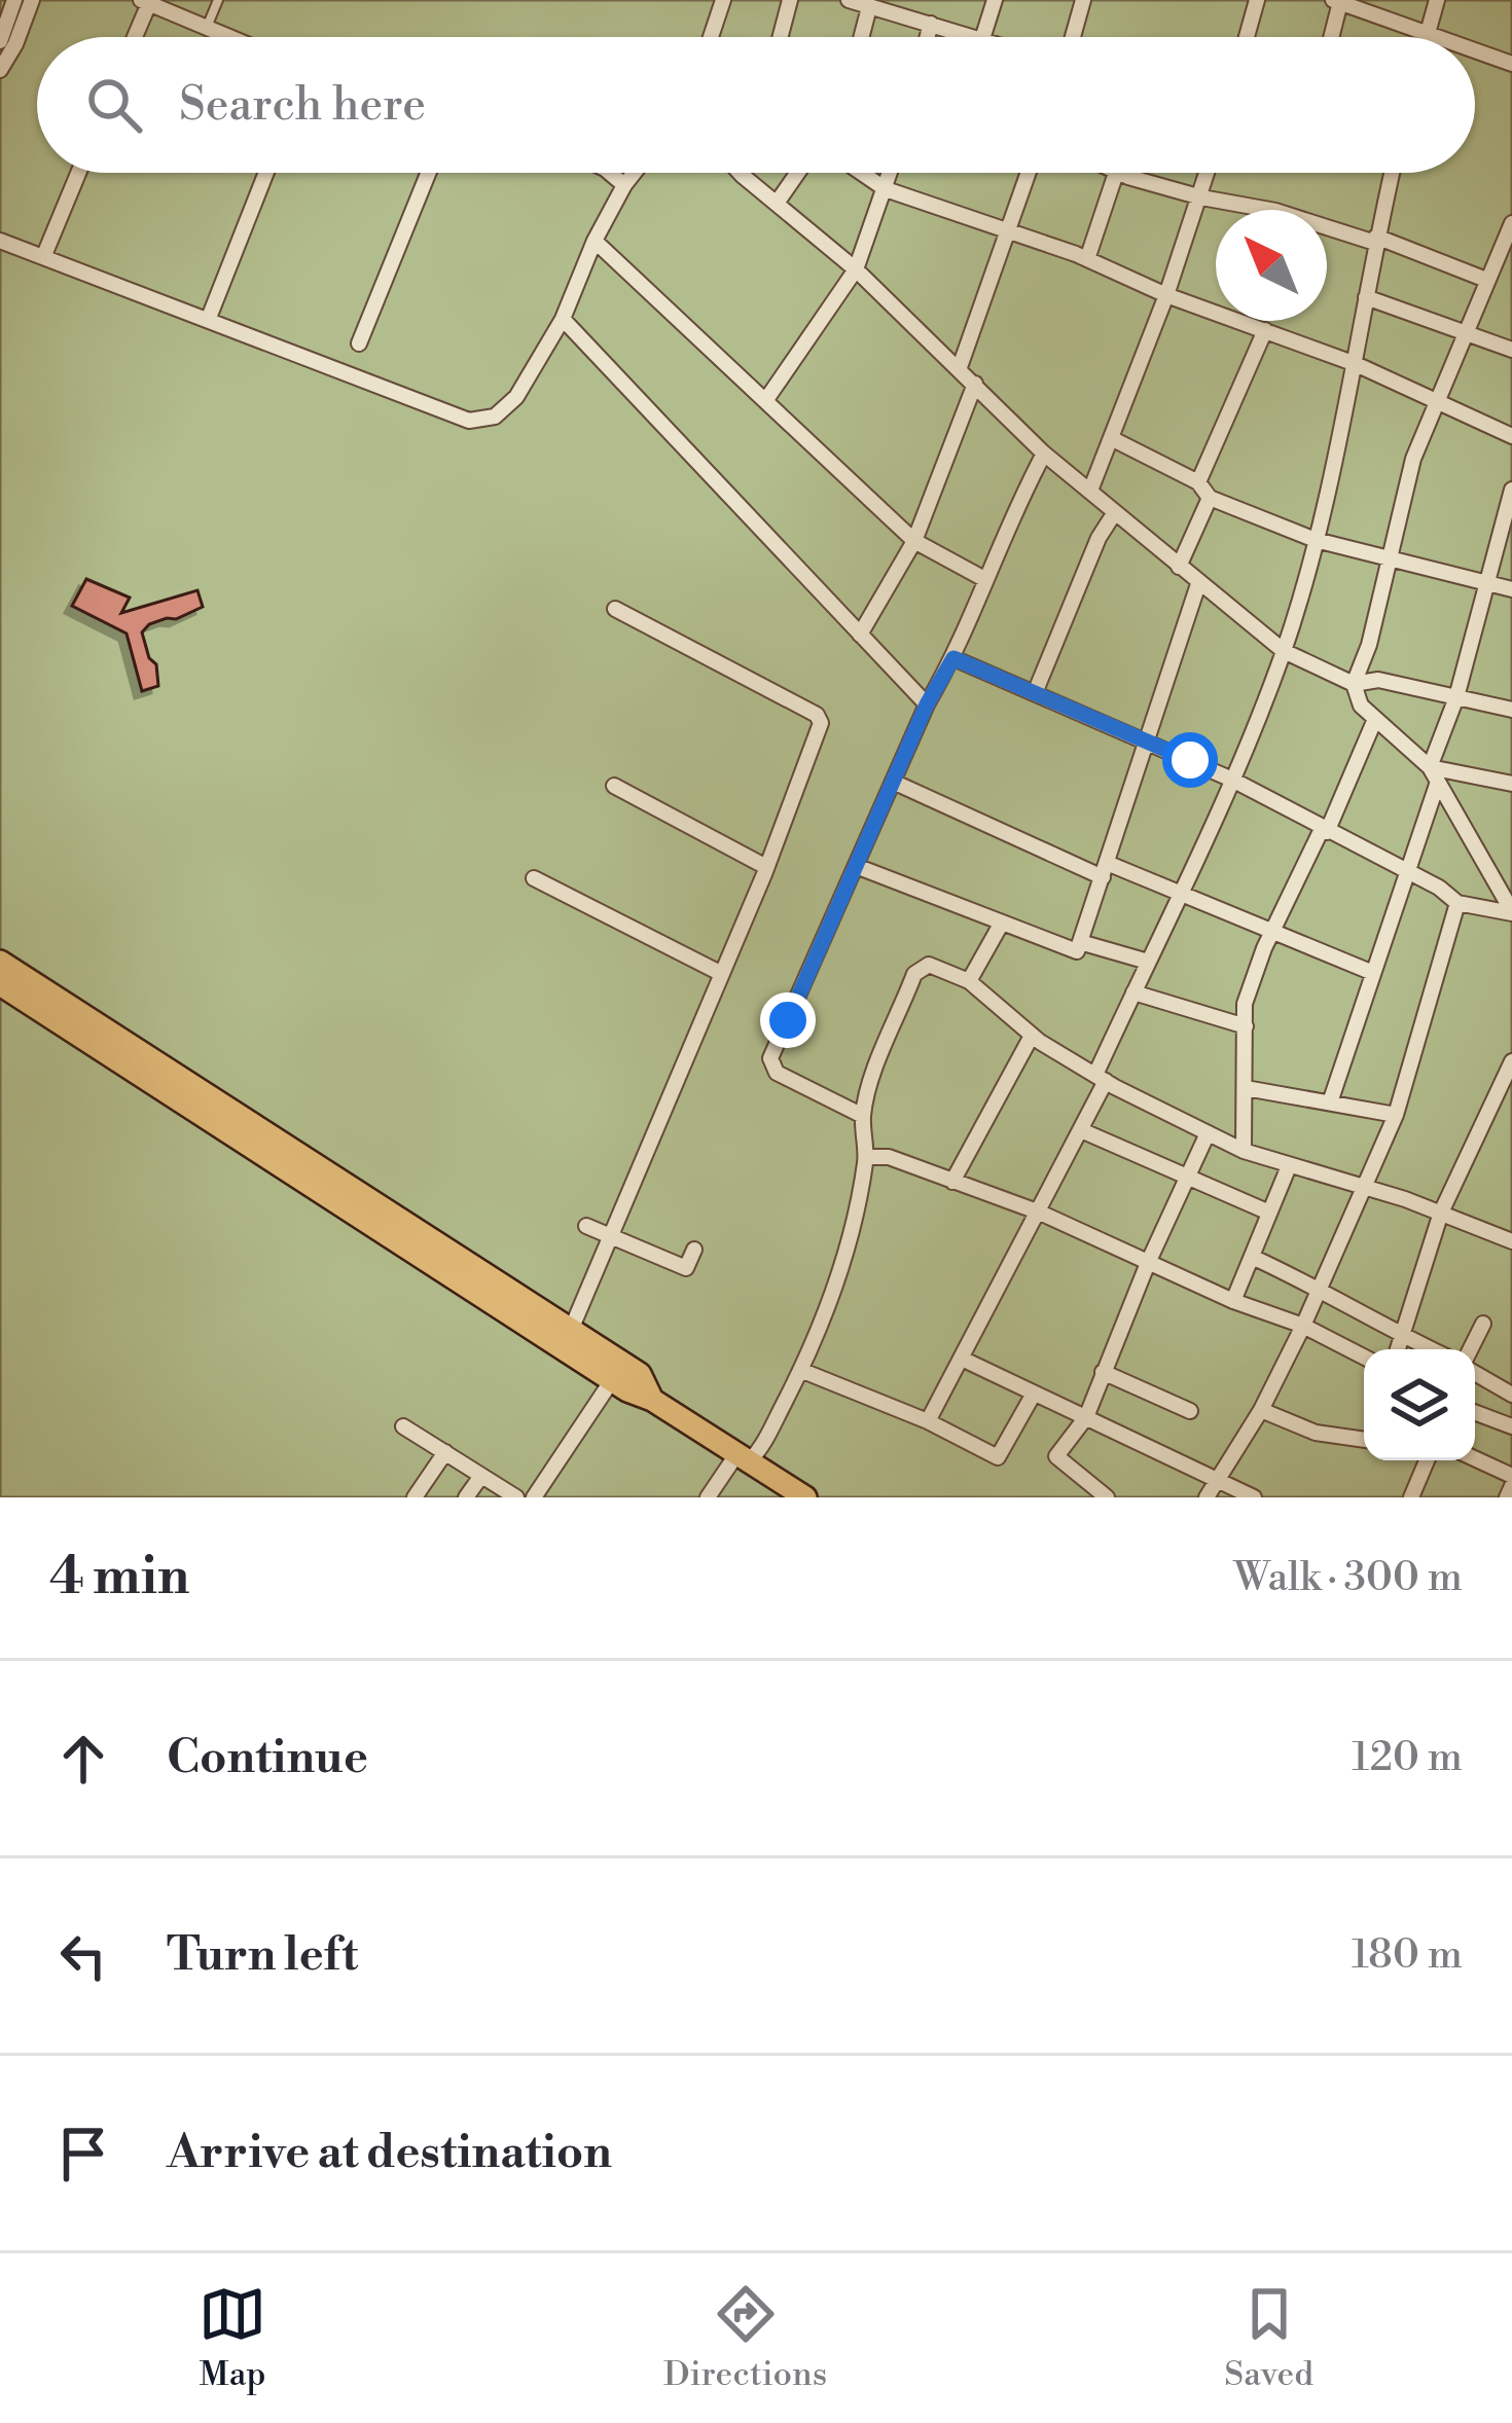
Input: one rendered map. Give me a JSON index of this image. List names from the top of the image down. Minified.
{"north":"top left","page":{"search":"Search here","heading":["4 min","Walk · 300 m"],"list":[["Continue","120 m"],["Turn left","180 m"],"Arrive at destination"],"nav":["Map","Directions","Saved"]}}
